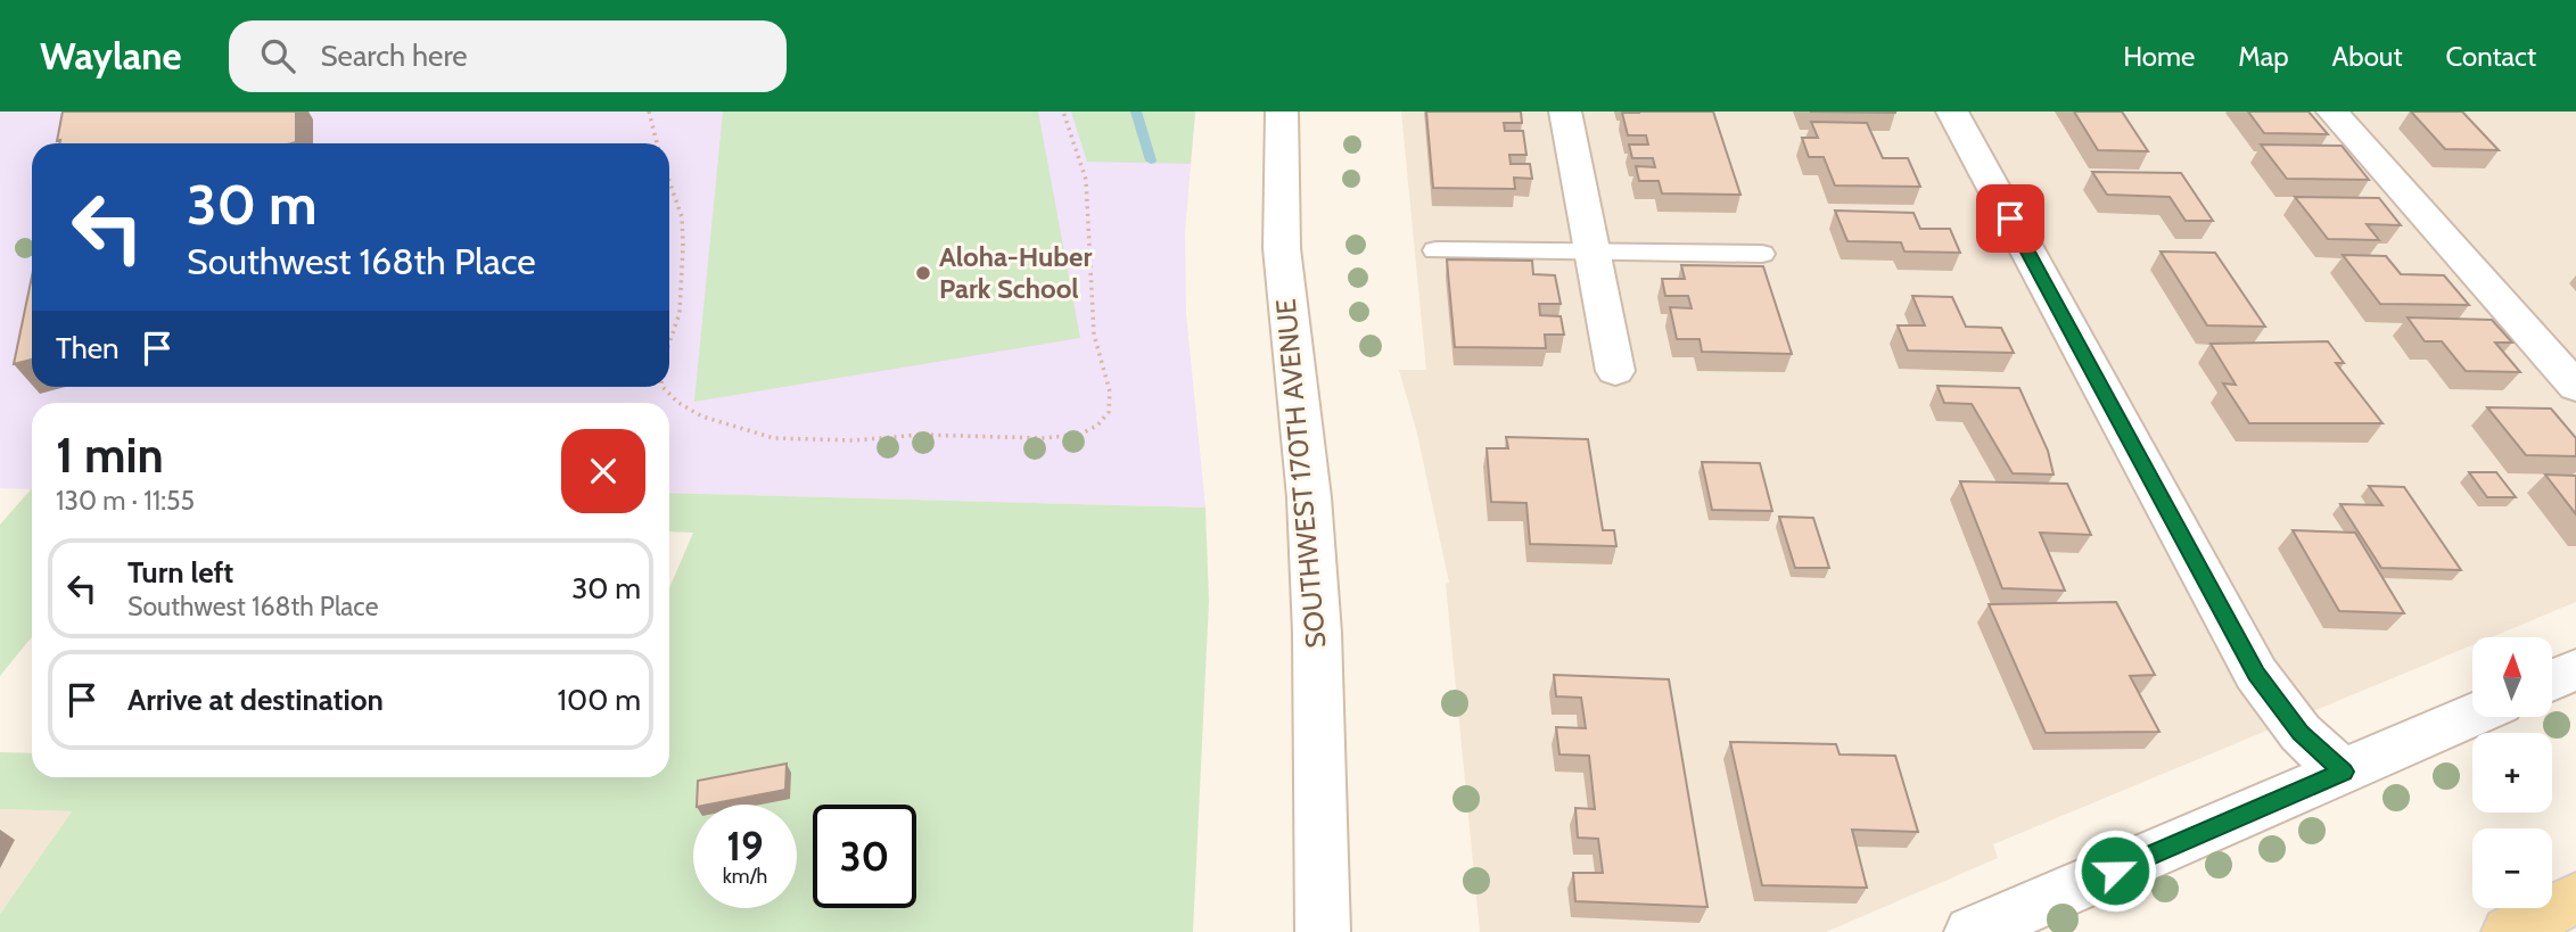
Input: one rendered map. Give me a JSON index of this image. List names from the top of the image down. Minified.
{"streets":{"street":["SOUTHWEST 170TH AVENUE"]},"places":["Aloha-Huber Park School"],"north":"top","page":{"header":"Waylane","search":"Search here","nav":["Home","Map","About","Contact"],"turn":["30 m","Southwest 168th Place"],"then":"Then","heading":["1 min","130 m · 11:55"],"list":[{"name":"Turn left","note":"Southwest 168th Place","value":"30 m"},{"name":"Arrive at destination","value":"100 m"}],"map_buttons":["+","−"],"speed":"19 km/h","limit":"30"}}
